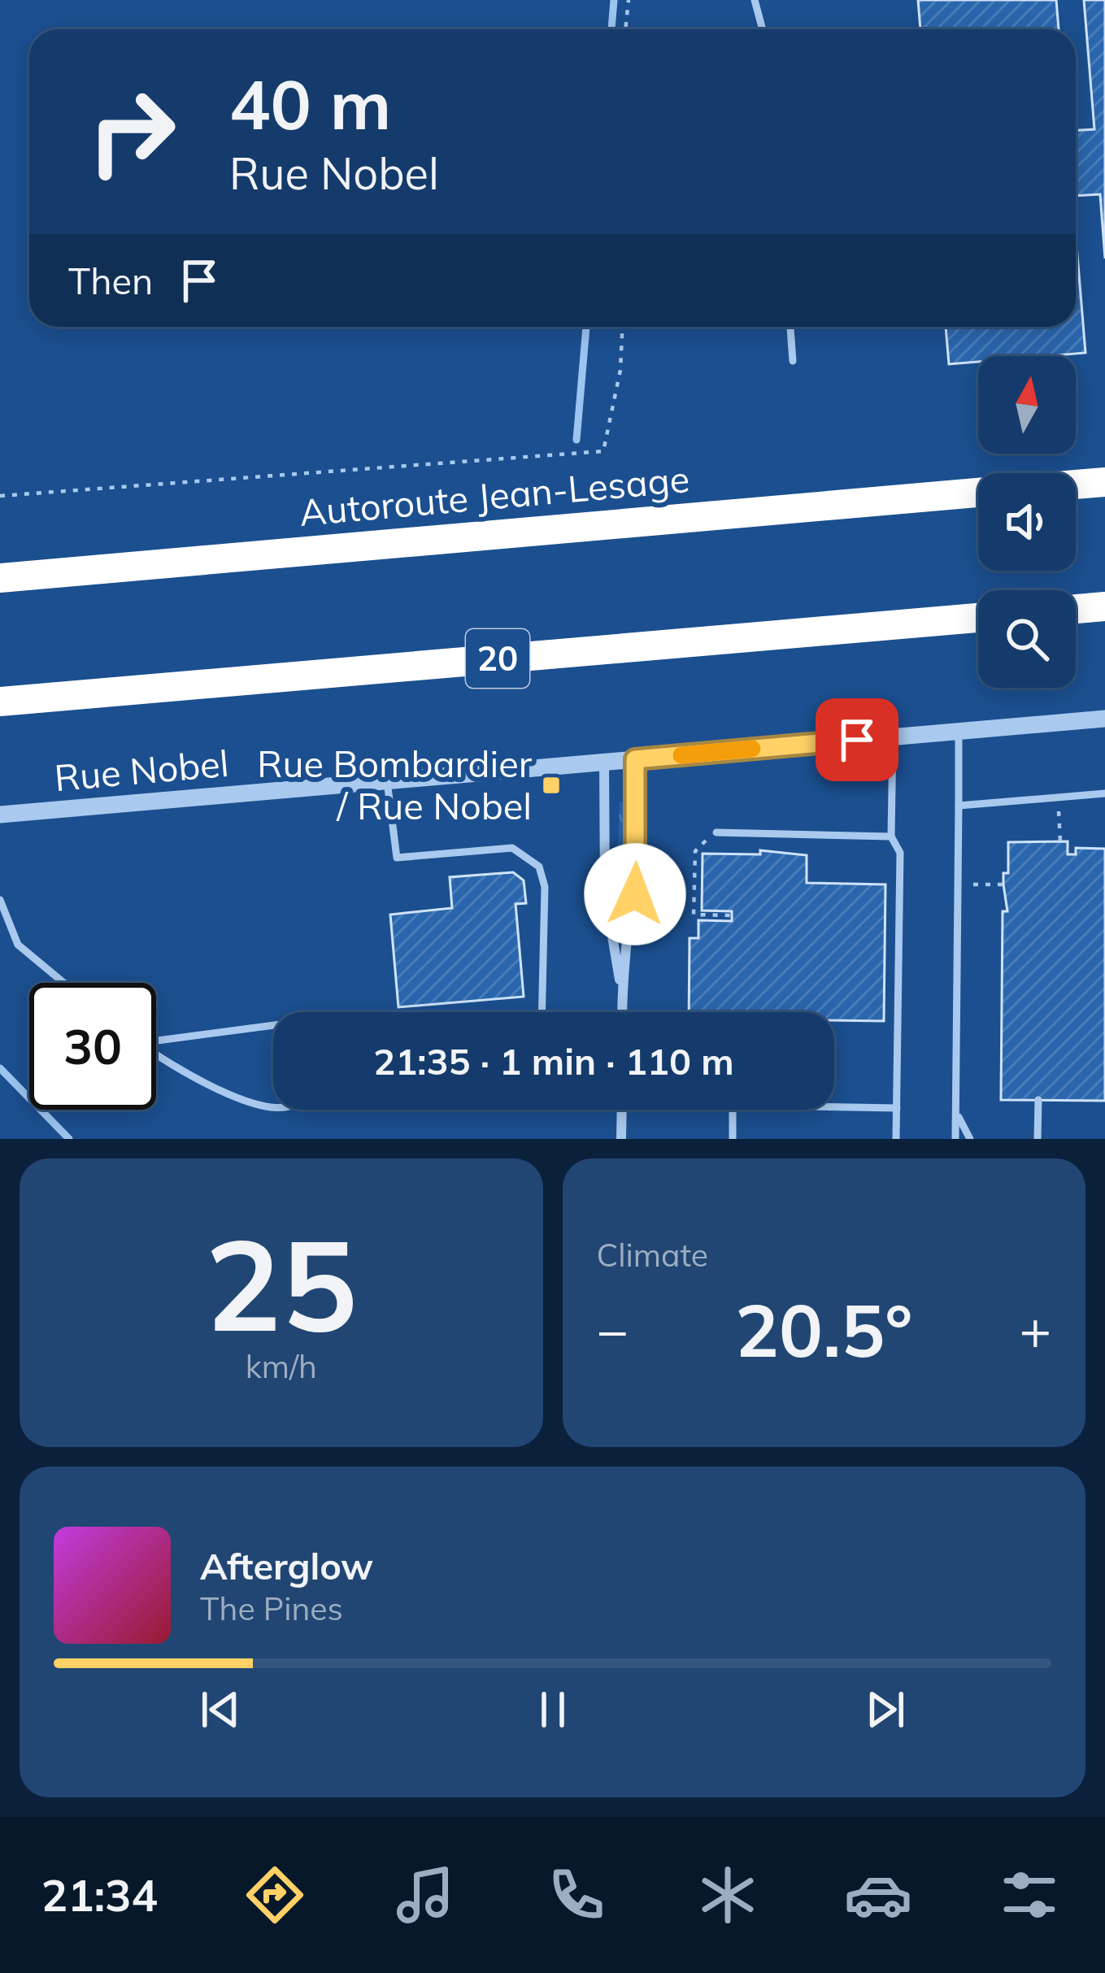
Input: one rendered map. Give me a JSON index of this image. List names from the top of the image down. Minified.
{"streets":{"highway":["Autoroute Jean-Lesage","20"],"street":["Rue Nobel"]},"places":{"transit":["Rue Bombardier / Rue Nobel"]},"north":"top","page":{"turn":["40 m","Rue Nobel"],"then":"Then","limit":"30","trip":"21:35 · 1 min · 110 m","tile":[["25","km/h"],"Climate"],"heat":["−","20.5°","+"],"song":["Afterglow","The Pines"],"tabs":"21:34"}}
